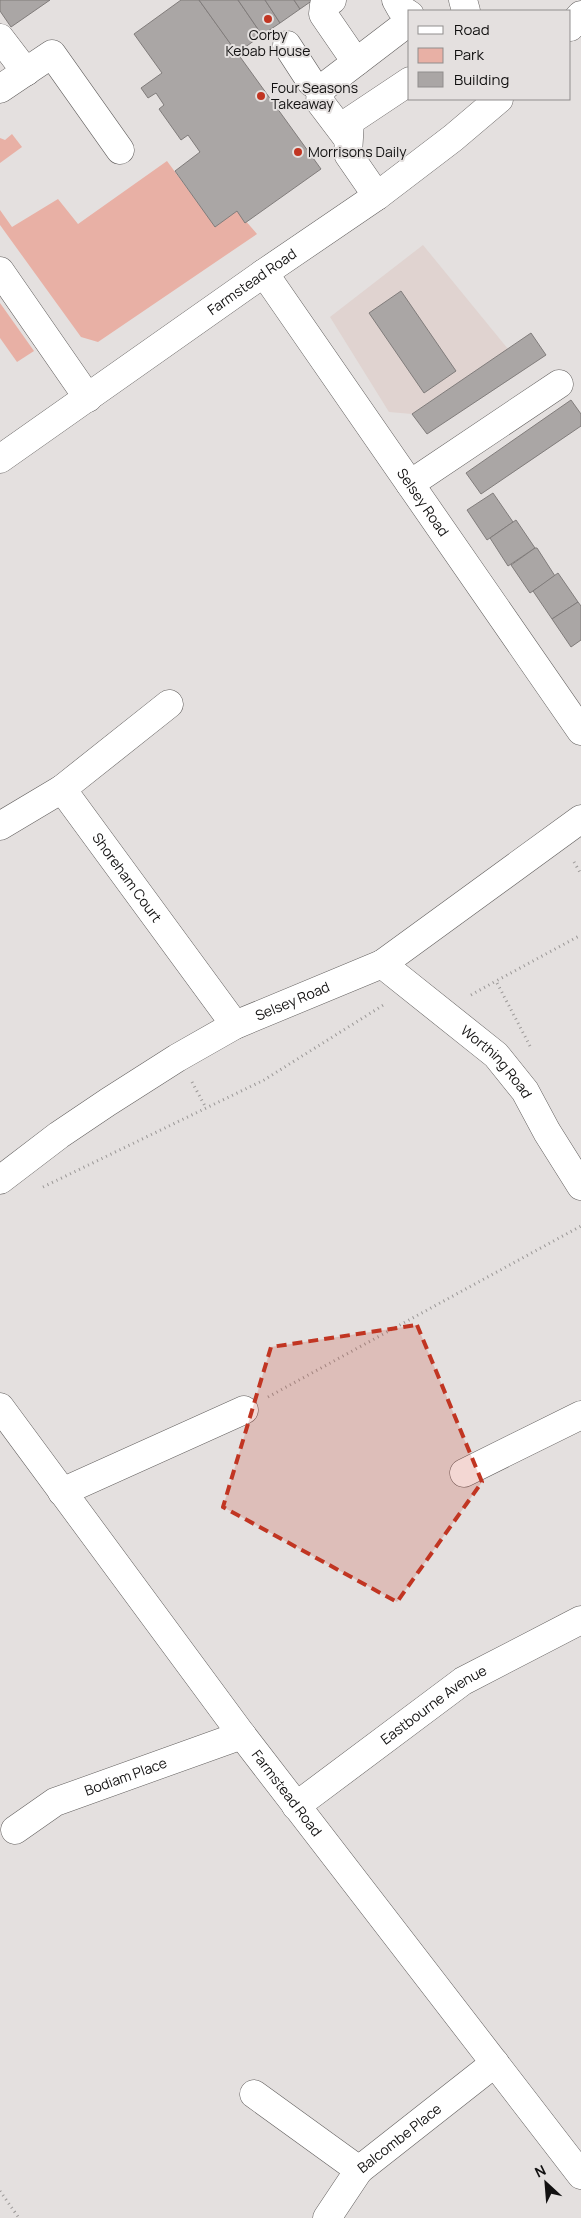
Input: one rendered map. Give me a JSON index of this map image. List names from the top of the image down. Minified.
{"streets":{"street":["Farmstead Road","Selsey Road","Shoreham Court","Worthing Road","Eastbourne Avenue","Bodiam Place","Balcombe Place"]},"crossings":[["Farmstead Road","Selsey Road"],["Farmstead Road","Eastbourne Avenue"],["Farmstead Road","Bodiam Place"],["Farmstead Road","Balcombe Place"],["Selsey Road","Shoreham Court"],["Selsey Road","Worthing Road"]],"places":["Corby Kebab House","Four Seasons Takeaway","Morrisons Daily"],"legend":["Road","Park","Building"],"north":"top left"}
